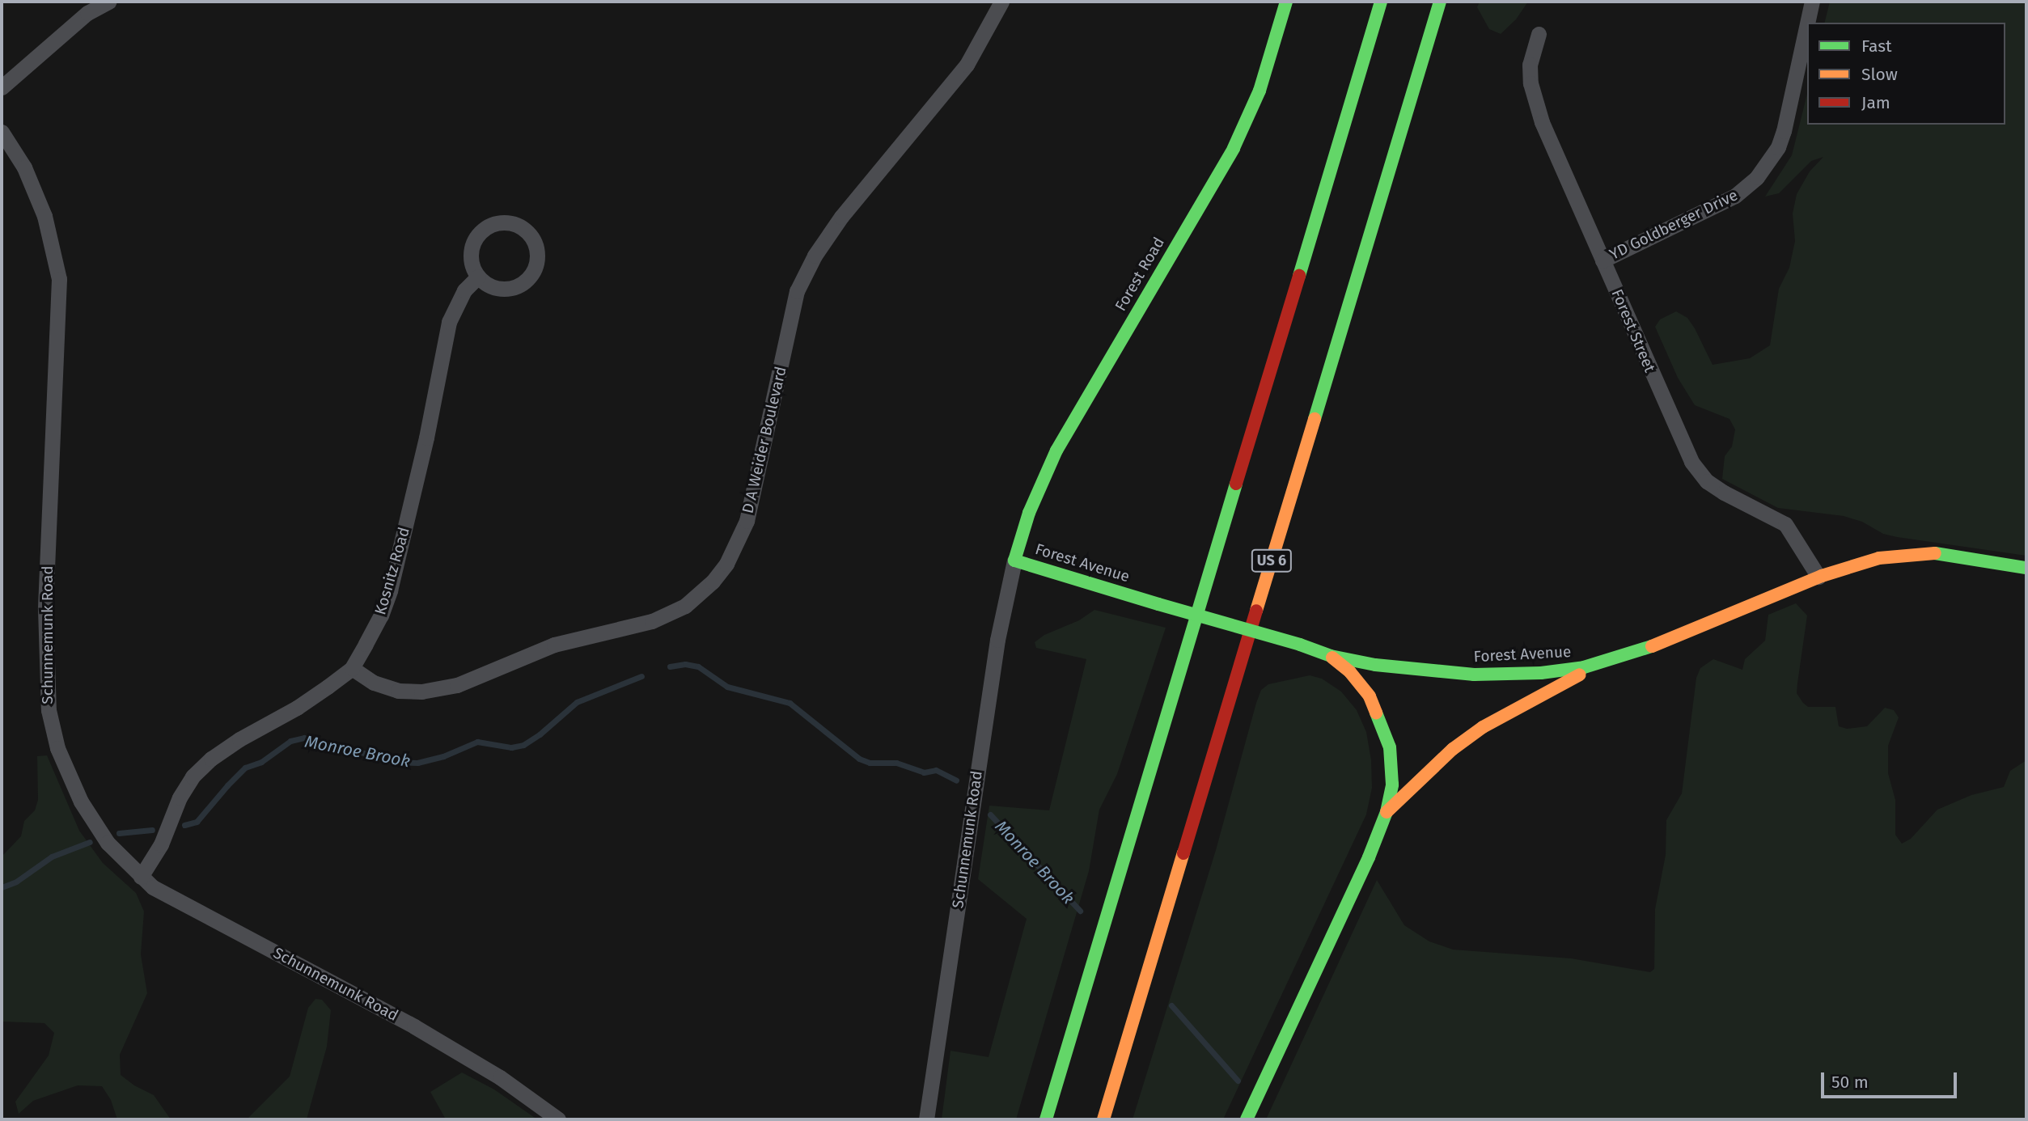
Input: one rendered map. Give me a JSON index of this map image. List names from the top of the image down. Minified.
{"streets":{"main road":["Forest Road","US 6","Forest Avenue"],"street":["YD Goldberger Drive","Forest Street","D A Weider Boulevard","Kosnitz Road","Schunnemunk Road"]},"crossings":[["YD Goldberger Drive","Forest Street"],["Forest Road","Forest Avenue"],["Forest Road","Schunnemunk Road"],["Forest Street","Forest Avenue"],["D A Weider Boulevard","Kosnitz Road"],["Forest Avenue","Schunnemunk Road"],["Kosnitz Road","Schunnemunk Road"]],"water":["Monroe Brook"],"legend":["Fast","Slow","Jam"],"scale_bar":"50 m"}
